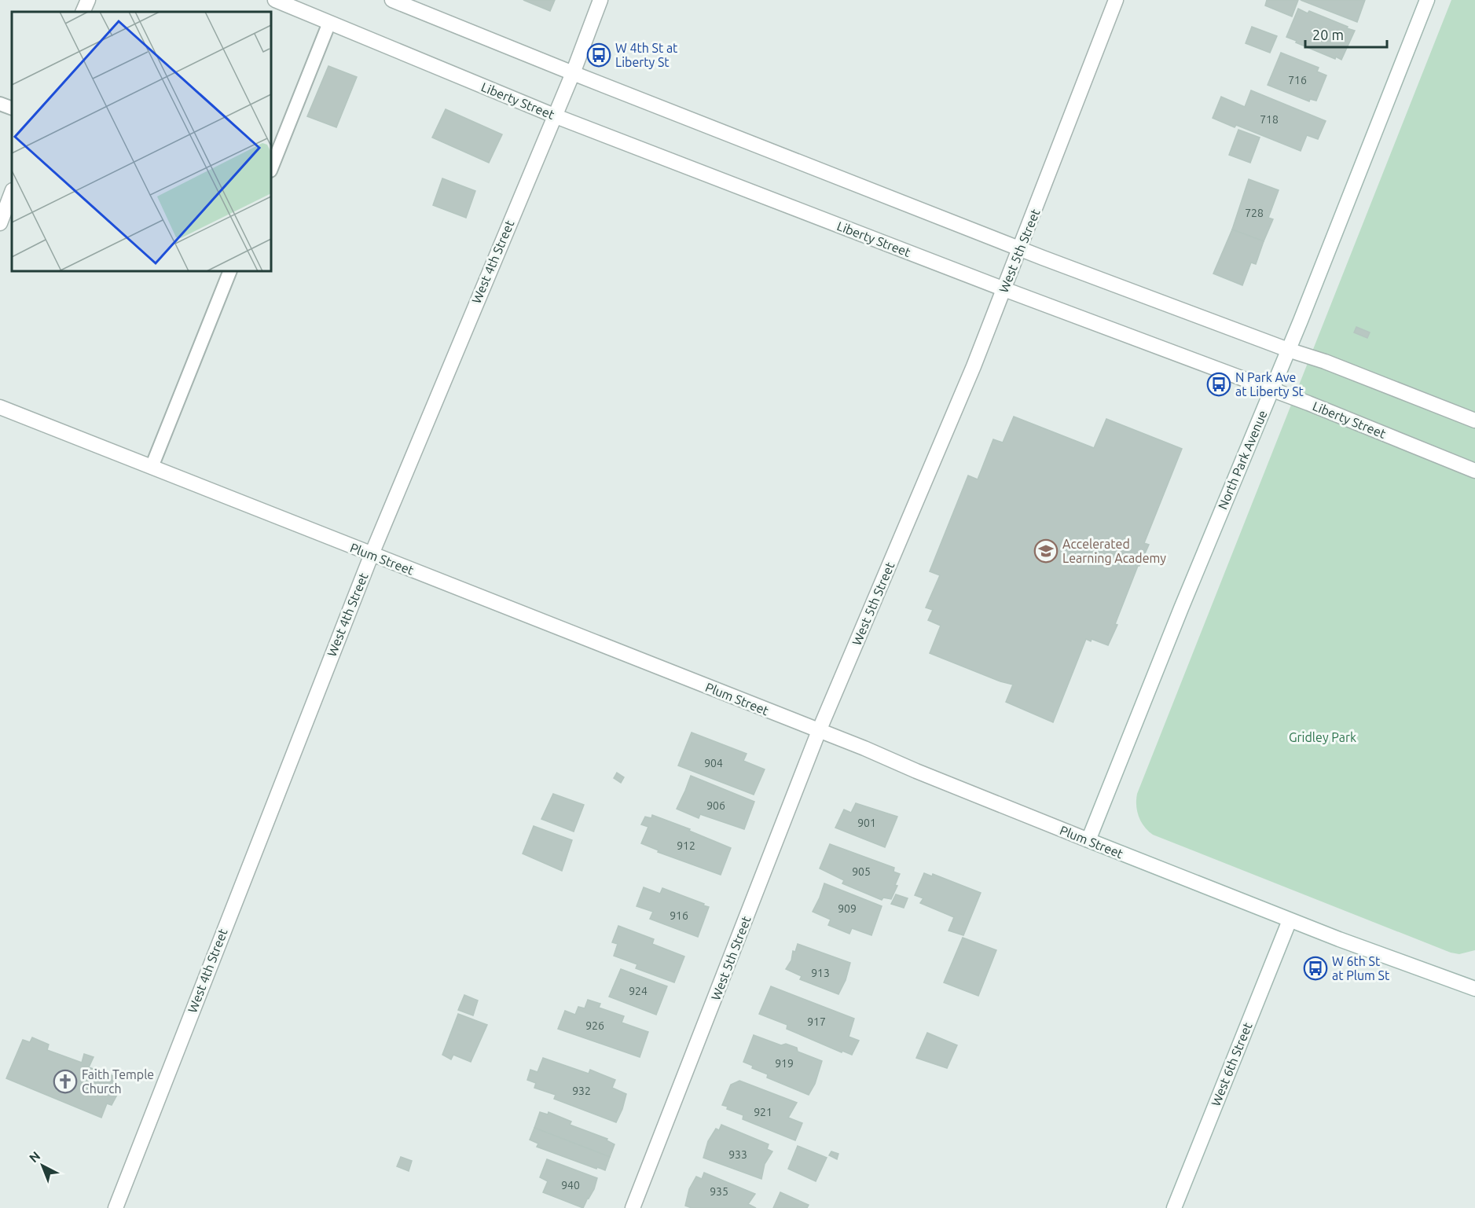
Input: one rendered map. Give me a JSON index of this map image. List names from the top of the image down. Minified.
{"streets":{"street":["Liberty Street","West 5th Street","West 4th Street","North Park Avenue","Plum Street","West 6th Street"]},"crossings":[["Liberty Street","West 5th Street"],["Liberty Street","West 4th Street"],["Liberty Street","North Park Avenue"],["West 5th Street","Plum Street"],["West 4th Street","Plum Street"],["North Park Avenue","Plum Street"],["Plum Street","West 6th Street"]],"parks":["Gridley Park"],"places":{"bus stop":["W 4th St at Liberty St","N Park Ave at Liberty St","W 6th St at Plum St"],"school or university":["Accelerated Learning Academy"],"church":["Faith Temple Church"]},"house_numbers":["716","718","728","904","906","901","912","905","909","916","913","924","917","926","919","932","921","933","940","935"],"scale_bar":"20 m","north":"top left"}
